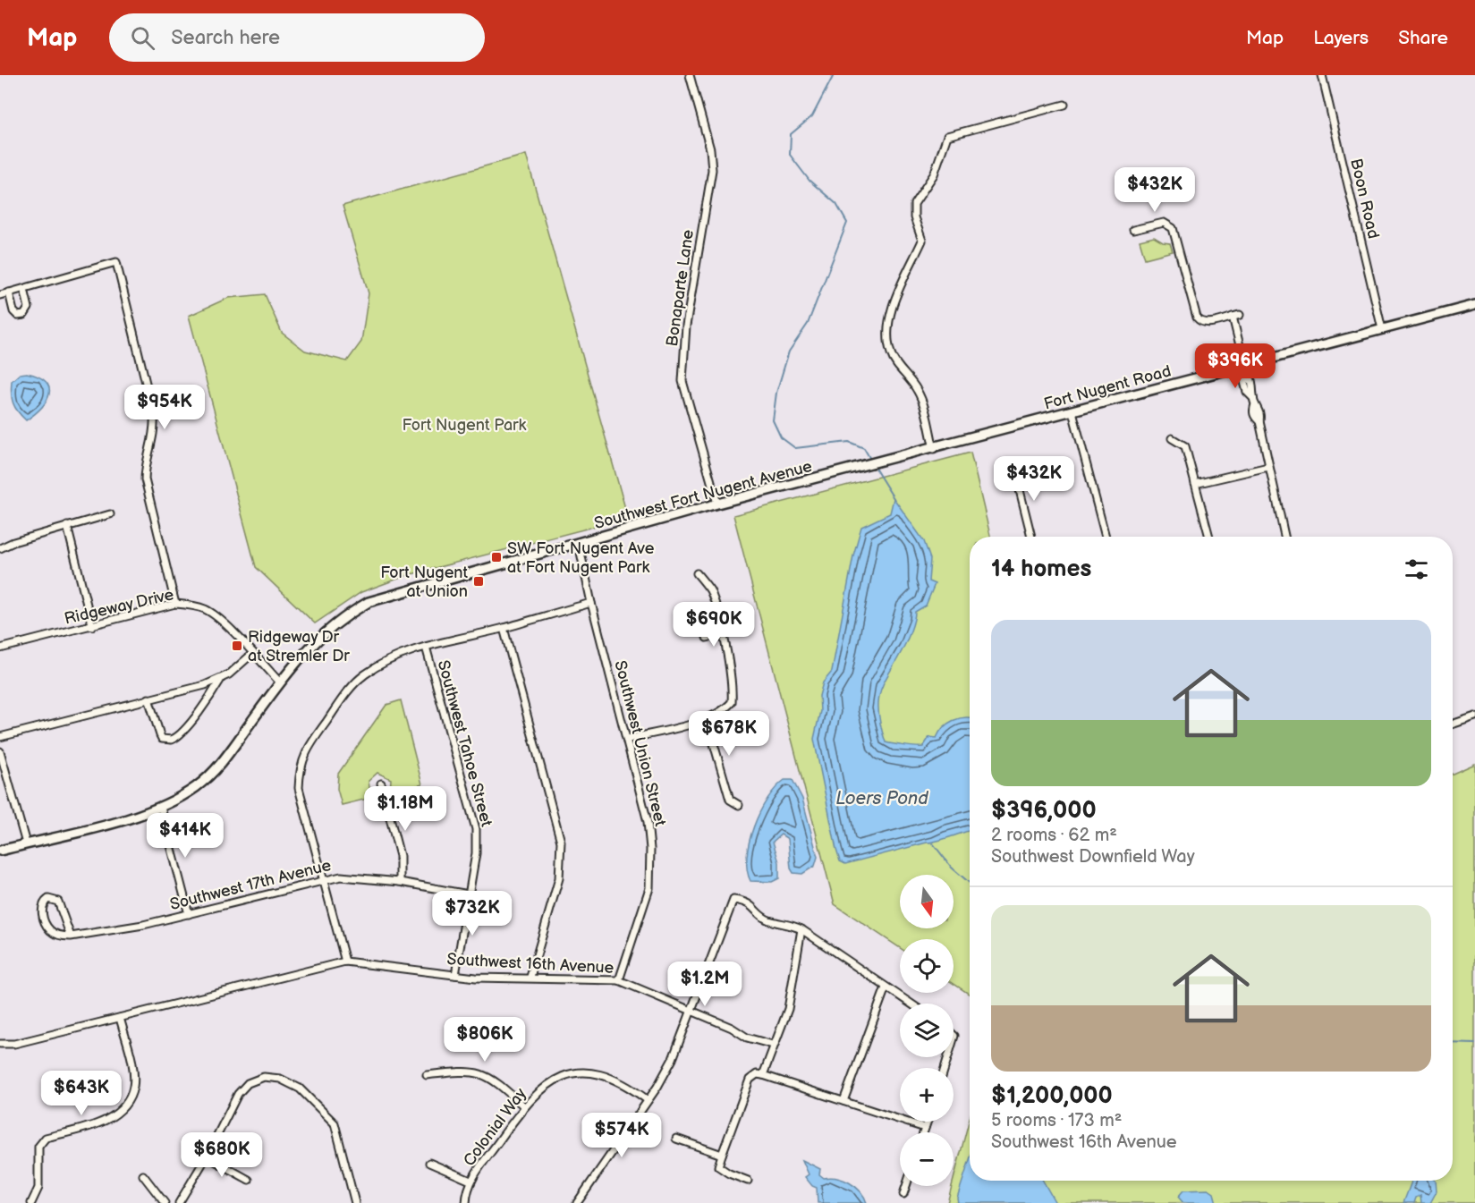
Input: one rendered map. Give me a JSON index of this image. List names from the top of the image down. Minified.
{"streets":{"street":["Boon Road","Bonaparte Lane","Fort Nugent Road","Southwest Fort Nugent Avenue","Ridgeway Drive","Southwest Tahoe Street","Southwest Union Street","Southwest 17th Avenue","Southwest 16th Avenue","Colonial Way"]},"crossings":[["Boon Road","Fort Nugent Road"],["Bonaparte Lane","Southwest Fort Nugent Avenue"],["Fort Nugent Road","Southwest Fort Nugent Avenue"],["Southwest Fort Nugent Avenue","Ridgeway Drive"],["Southwest Fort Nugent Avenue","Southwest Union Street"],["Southwest Tahoe Street","Southwest 17th Avenue"],["Southwest Tahoe Street","Southwest 16th Avenue"],["Southwest Union Street","Southwest 16th Avenue"]],"water":["Loers Pond"],"parks":["Fort Nugent Park"],"places":{"transit":["SW Fort Nugent Ave at Fort Nugent Park","Fort Nugent at Union","Ridgeway Dr at Stremler Dr"]},"north":"bottom","page":{"header":"Map","search":"Search here","nav":["Map","Layers","Share"],"price":["$432K","$396K","$954K","$432K","$690K","$678K","$1.18M","$414K","$732K","$1.2M","$806K","$643K","$574K","$680K"],"heading":"14 homes","list":[{"name":"$396,000","note":"2 rooms · 62 m² · Southwest Downfield Way"},{"name":"$1,200,000","note":"5 rooms · 173 m² · Southwest 16th Avenue"}],"map_buttons":["+","−"]}}
